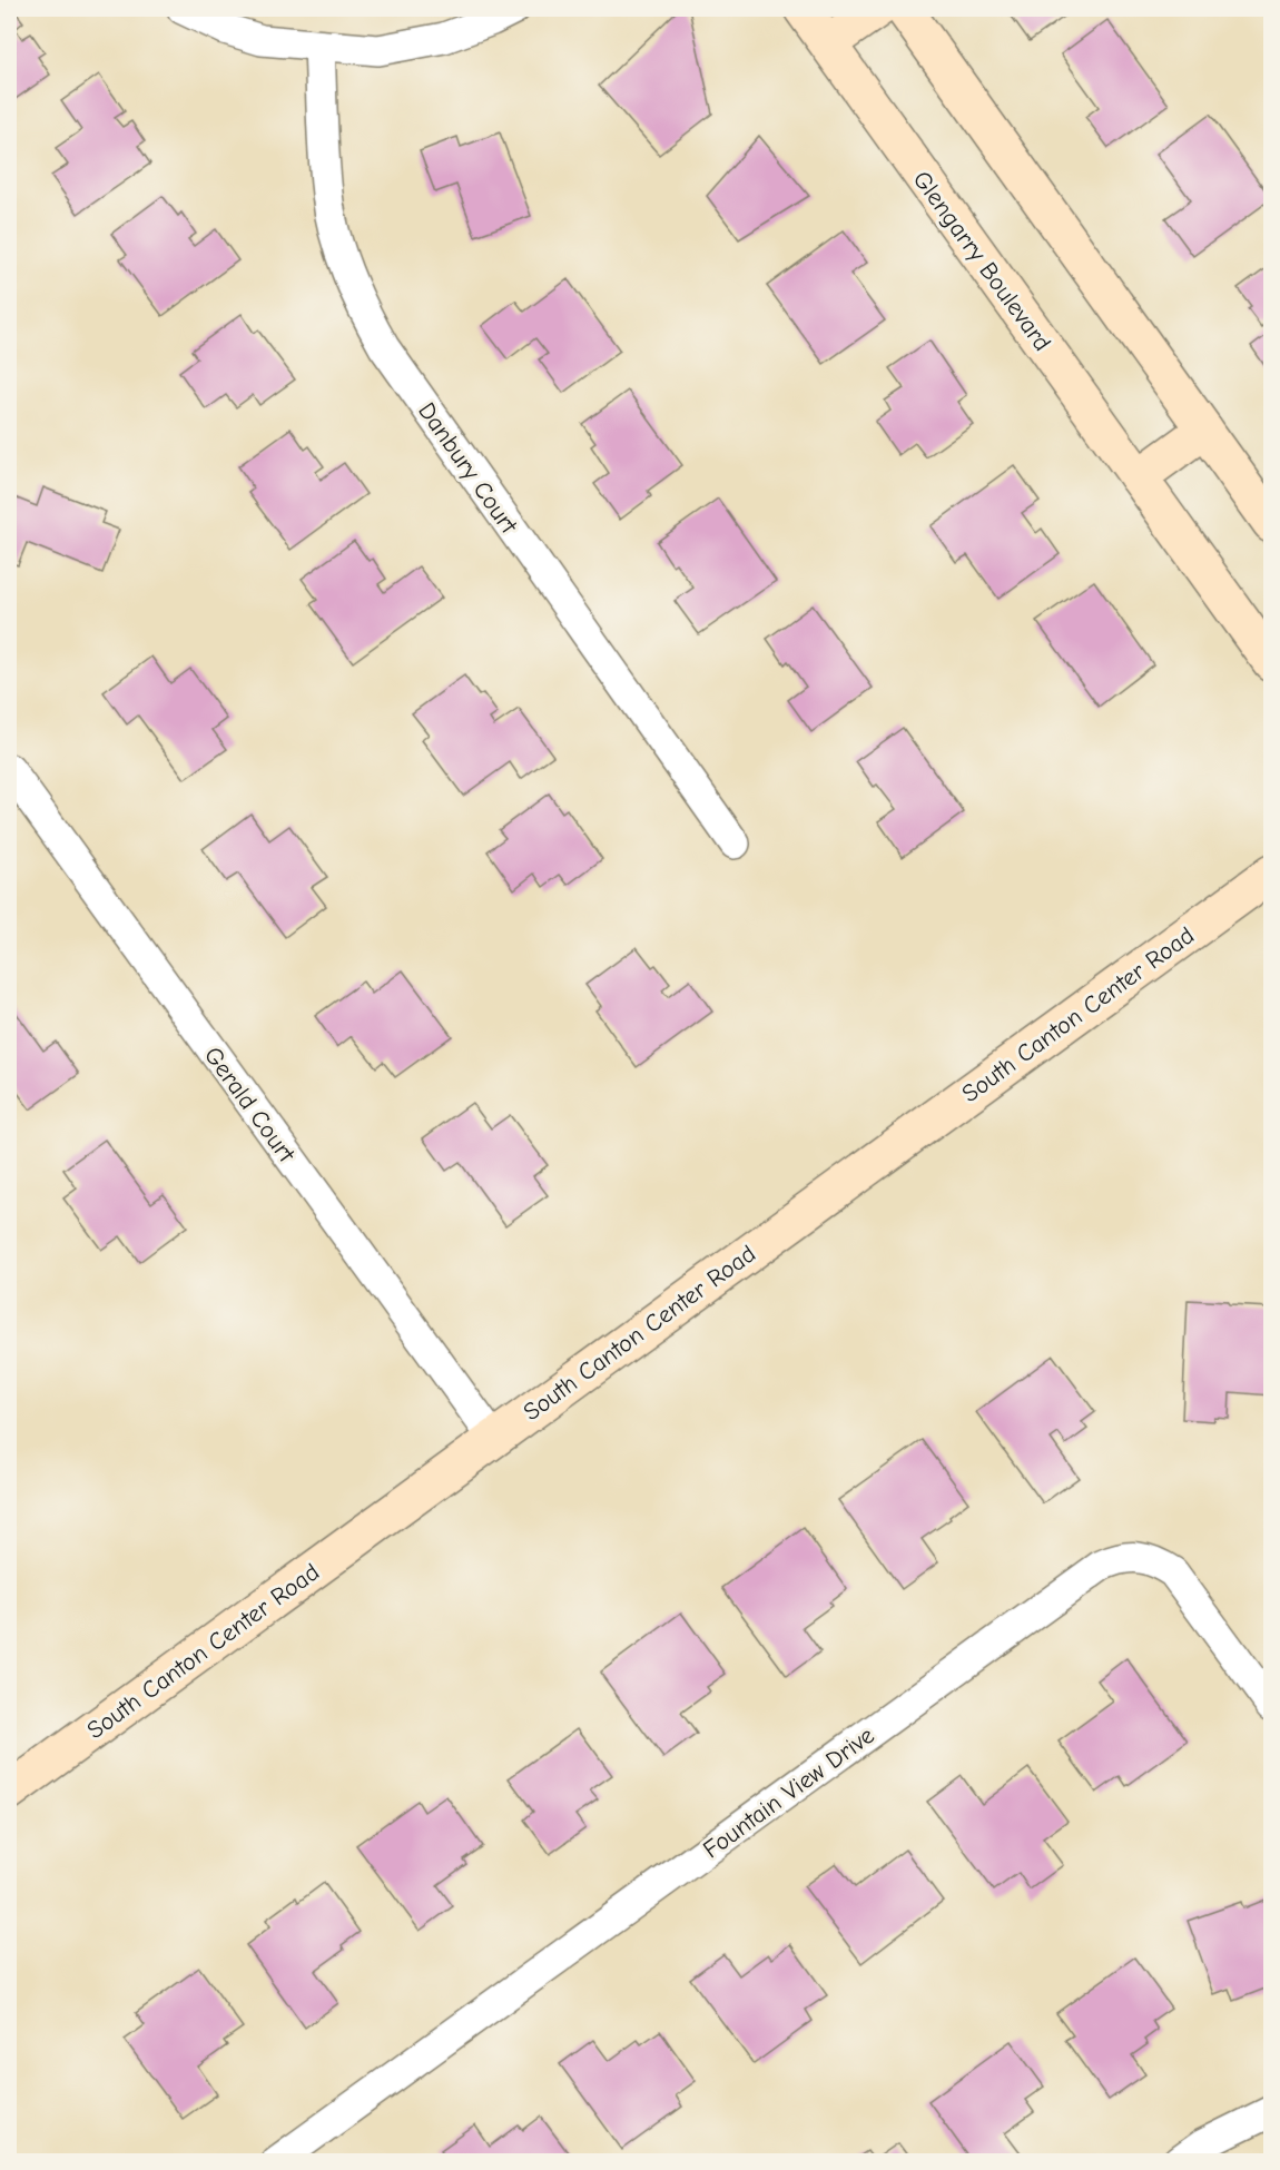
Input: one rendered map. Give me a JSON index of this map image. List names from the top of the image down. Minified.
{"streets":{"street":["Glengarry Boulevard","Danbury Court","South Canton Center Road","Gerald Court","Fountain View Drive"]},"crossings":[["South Canton Center Road","Gerald Court"]]}
